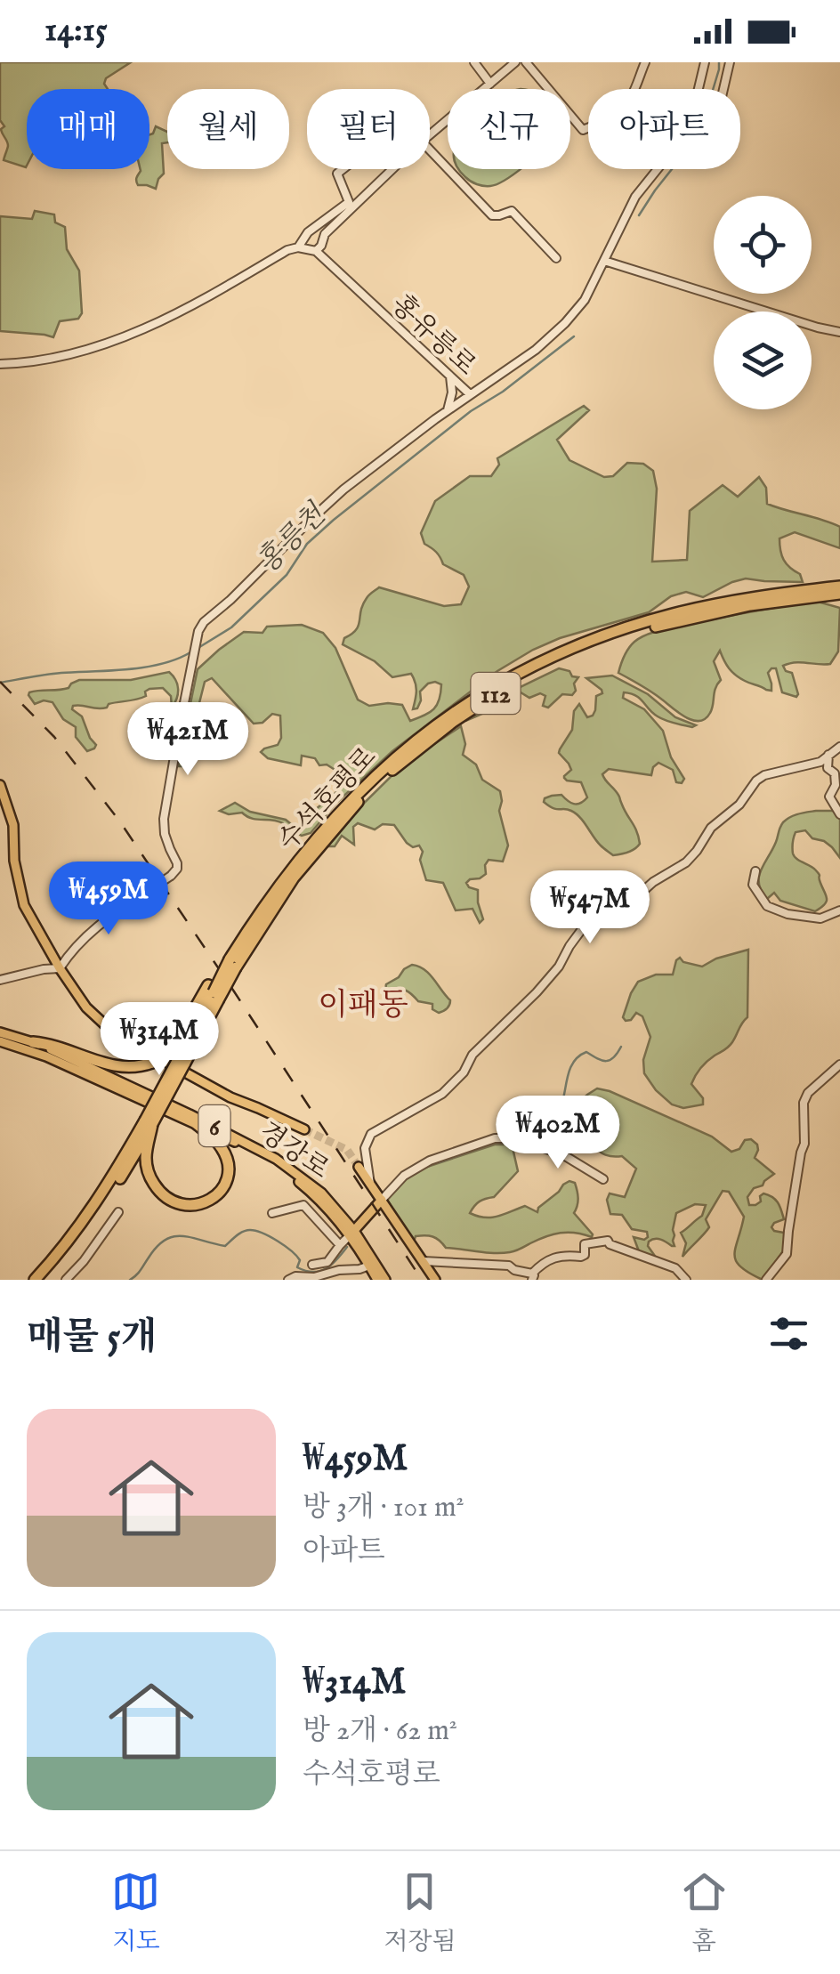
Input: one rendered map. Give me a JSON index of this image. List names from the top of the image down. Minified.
{"streets":{"highway":["112","수석호평로"],"main road":["6","경강로"],"street":["홍유릉로"]},"districts":["이패동"],"water":["홍릉천"],"page":{"status":"14:15","chip":["매매","월세","필터","신규","아파트"],"price":["₩421M","₩459M","₩547M","₩314M","₩402M"],"heading":"매물 5개","list":[{"name":"₩459M","note":"방 3개 · 101 m² · 아파트"},{"name":"₩314M","note":"방 2개 · 62 m² · 수석호평로"}],"tabs":["지도","저장됨","홈"]}}
